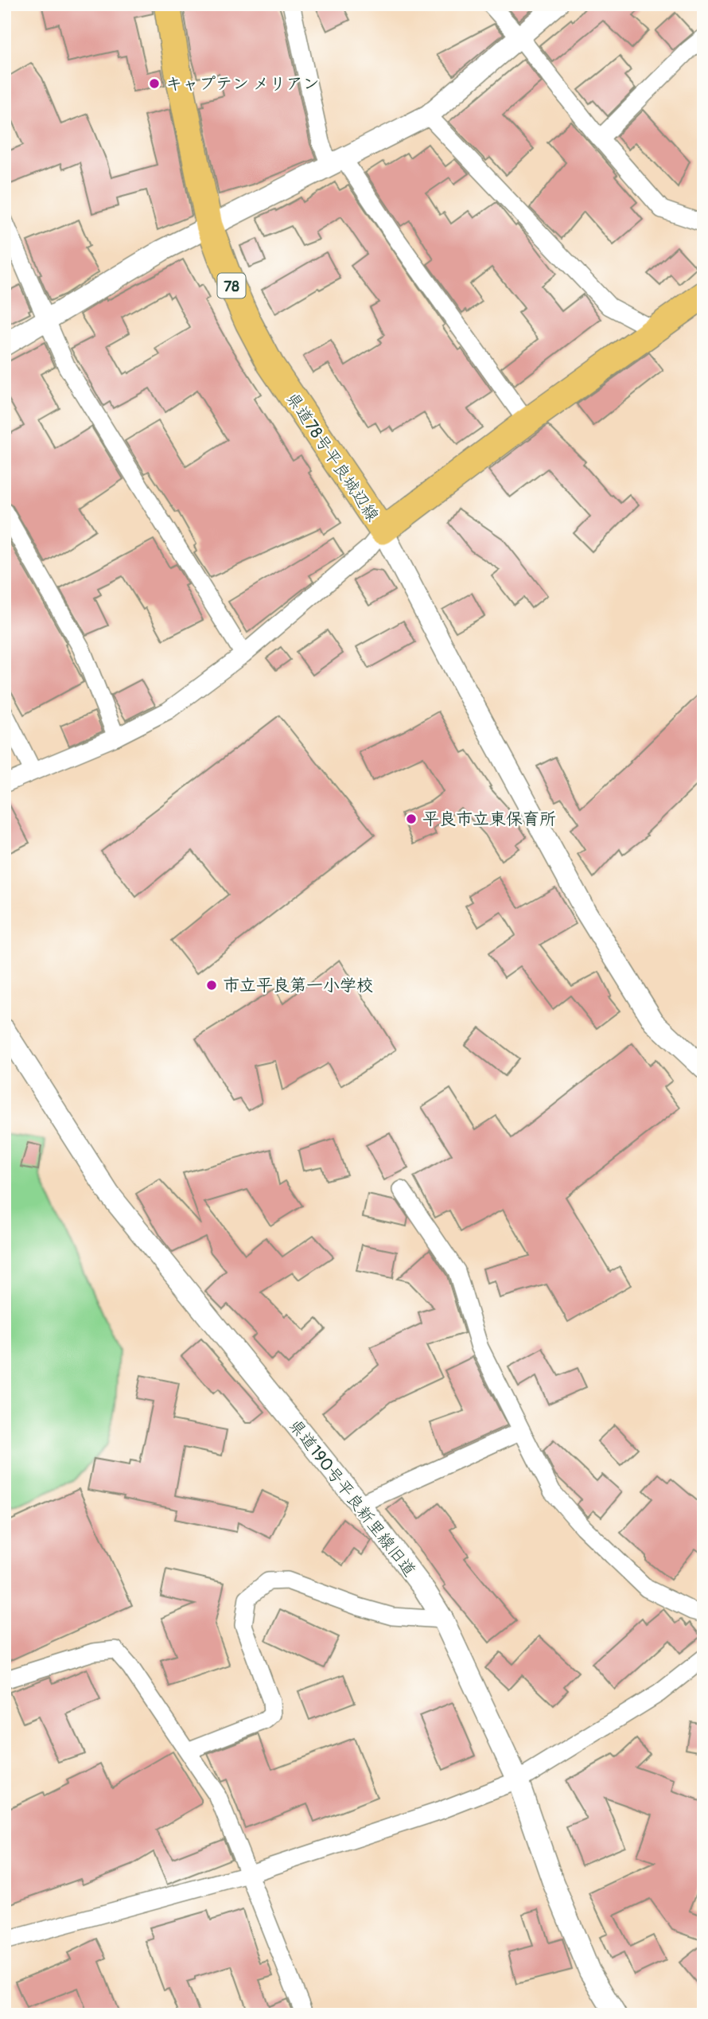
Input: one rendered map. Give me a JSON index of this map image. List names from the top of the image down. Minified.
{"streets":{"main road":["78","県道78号平良城辺線"],"street":["県道190号平良新里線旧道"]},"places":["キャプテン メリアン","平良市立東保育所","市立平良第一小学校"]}
